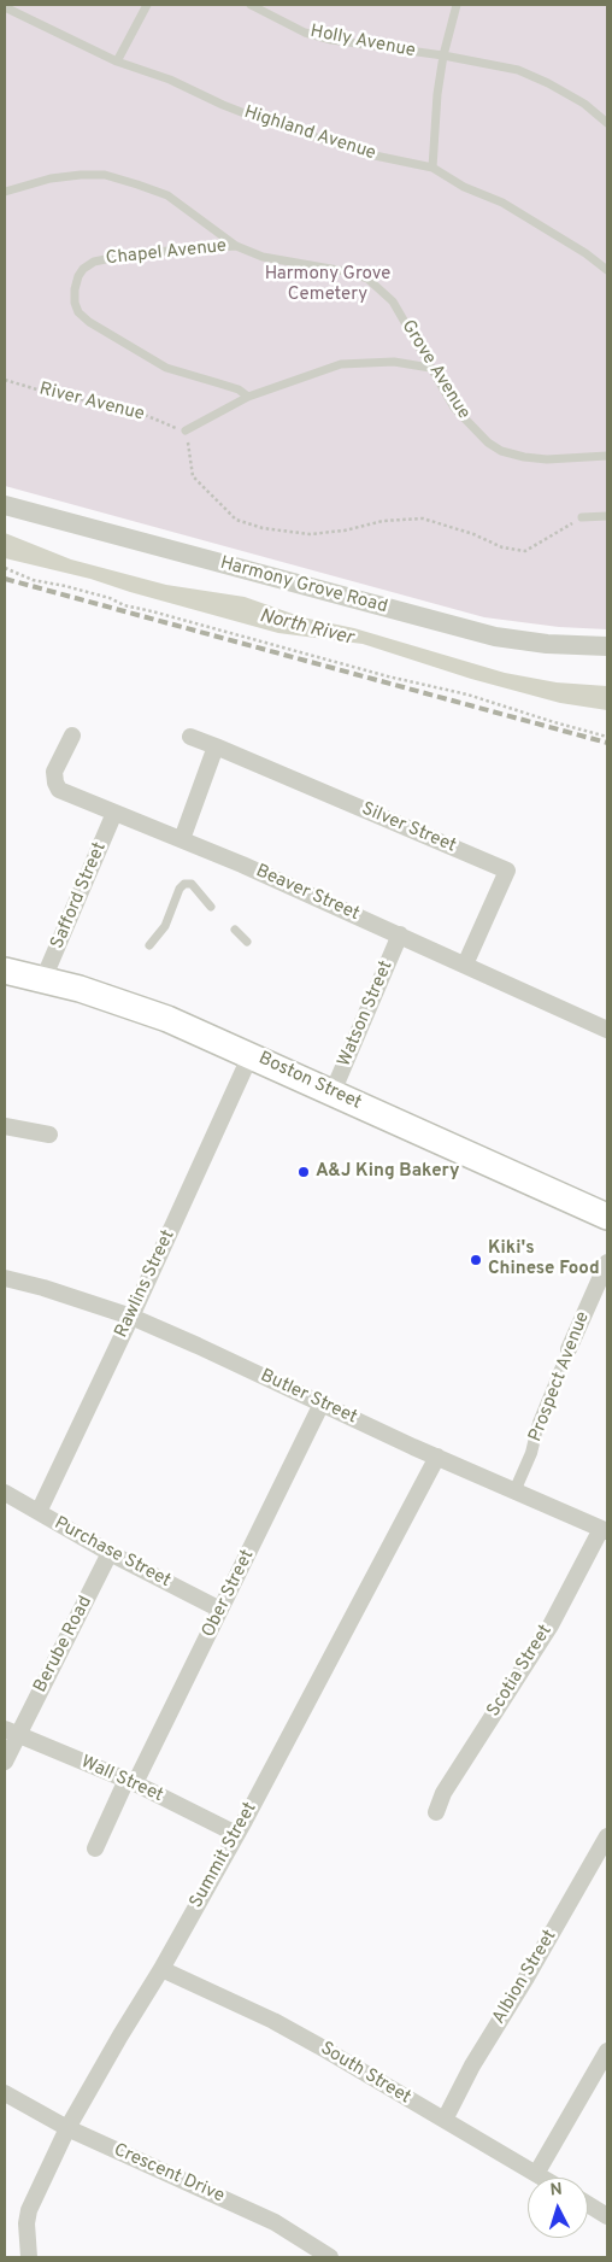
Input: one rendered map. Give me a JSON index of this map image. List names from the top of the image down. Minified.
{"streets":{"main road":["Boston Street"],"street":["Harmony Grove Road","Silver Street","Beaver Street","Safford Street","Watson Street","Rawlins Street","Prospect Avenue","Butler Street","Purchase Street","Ober Street","Berube Road","Scotia Street","Wall Street","Summit Street","Albion Street","South Street","Crescent Drive"],"lane":["Holly Avenue","Highland Avenue","Chapel Avenue","Grove Avenue"],"path":["River Avenue"]},"crossings":[["Chapel Avenue","Grove Avenue"],["Silver Street","Beaver Street"],["Beaver Street","Safford Street"],["Beaver Street","Watson Street"],["Safford Street","Boston Street"],["Watson Street","Boston Street"],["Boston Street","Rawlins Street"],["Rawlins Street","Butler Street"],["Rawlins Street","Purchase Street"],["Prospect Avenue","Butler Street"],["Butler Street","Ober Street"],["Butler Street","Scotia Street"],["Butler Street","Summit Street"],["Purchase Street","Ober Street"],["Purchase Street","Berube Road"],["Ober Street","Wall Street"],["Berube Road","Wall Street"],["Wall Street","Summit Street"],["Summit Street","South Street"],["Summit Street","Crescent Drive"],["Albion Street","South Street"]],"water":["North River"],"parks":["Harmony Grove Cemetery"],"places":["A&J King Bakery","Kiki's Chinese Food"],"north":"top"}
